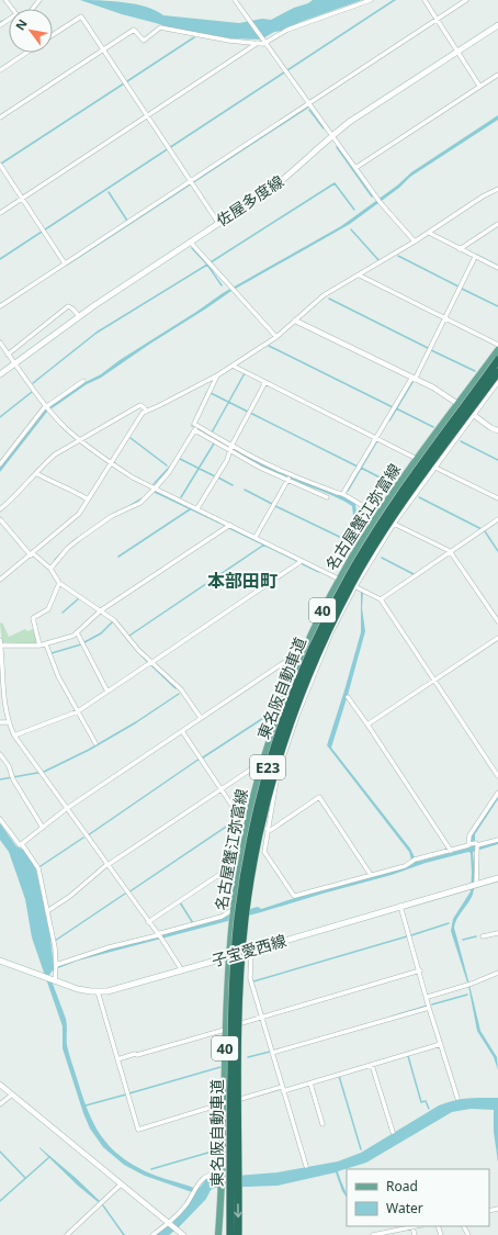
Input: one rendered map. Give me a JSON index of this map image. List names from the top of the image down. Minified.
{"streets":{"highway":["東名阪自動車道","E23"],"main road":["佐屋多度線","名古屋蟹江弥富線","40","子宝愛西線"]},"crossings":[["名古屋蟹江弥富線","子宝愛西線"]],"districts":["本部田町"],"legend":["Road","Water"],"north":"top left"}
